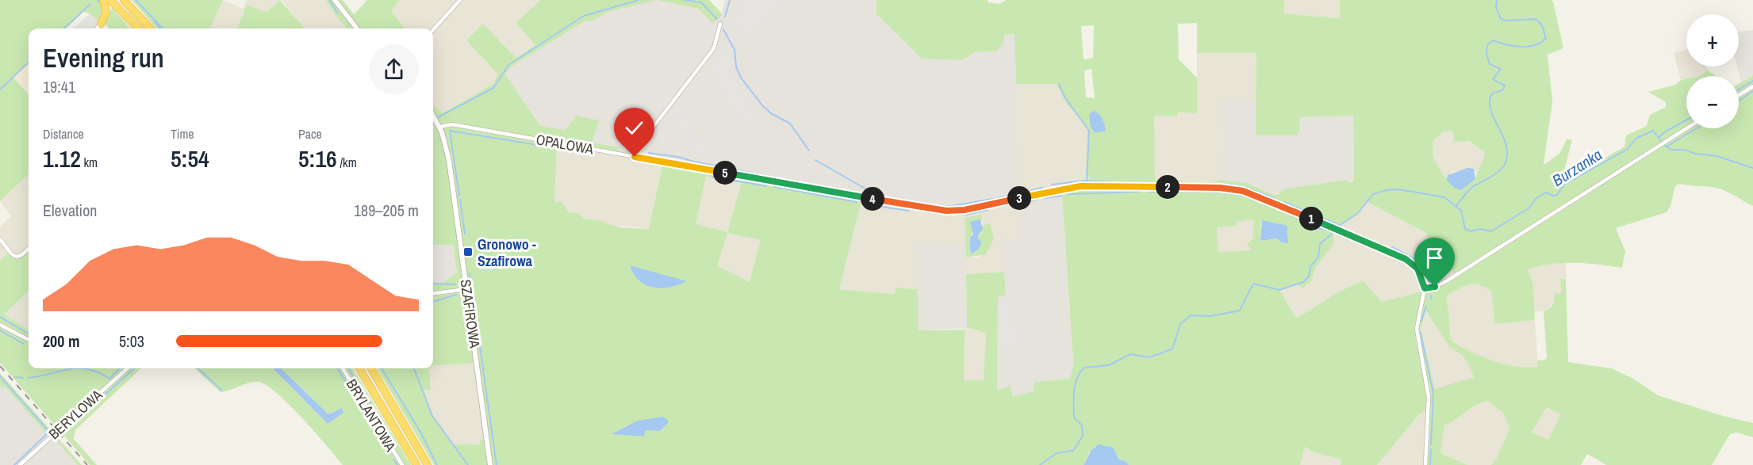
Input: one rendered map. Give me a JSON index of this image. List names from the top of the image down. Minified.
{"streets":{"street":["OPALOWA","SZAFIROWA","BERYLOWA","BRYLANTOWA"]},"crossings":[["OPALOWA","SZAFIROWA"]],"water":["Burzanka"],"places":{"transit":["Gronowo - Szafirowa"]},"page":{"map_buttons":["+","−"],"heading":["Evening run","19:41"],"stats":[["Distance","1.12 km"],["Time","5:54"],["Pace","5:16 /km"]],"pins":["5","2","3","4","1"],"chart":["Elevation","189–205 m"],"list":[{"name":"200 m","note":"5:03"}]}}
